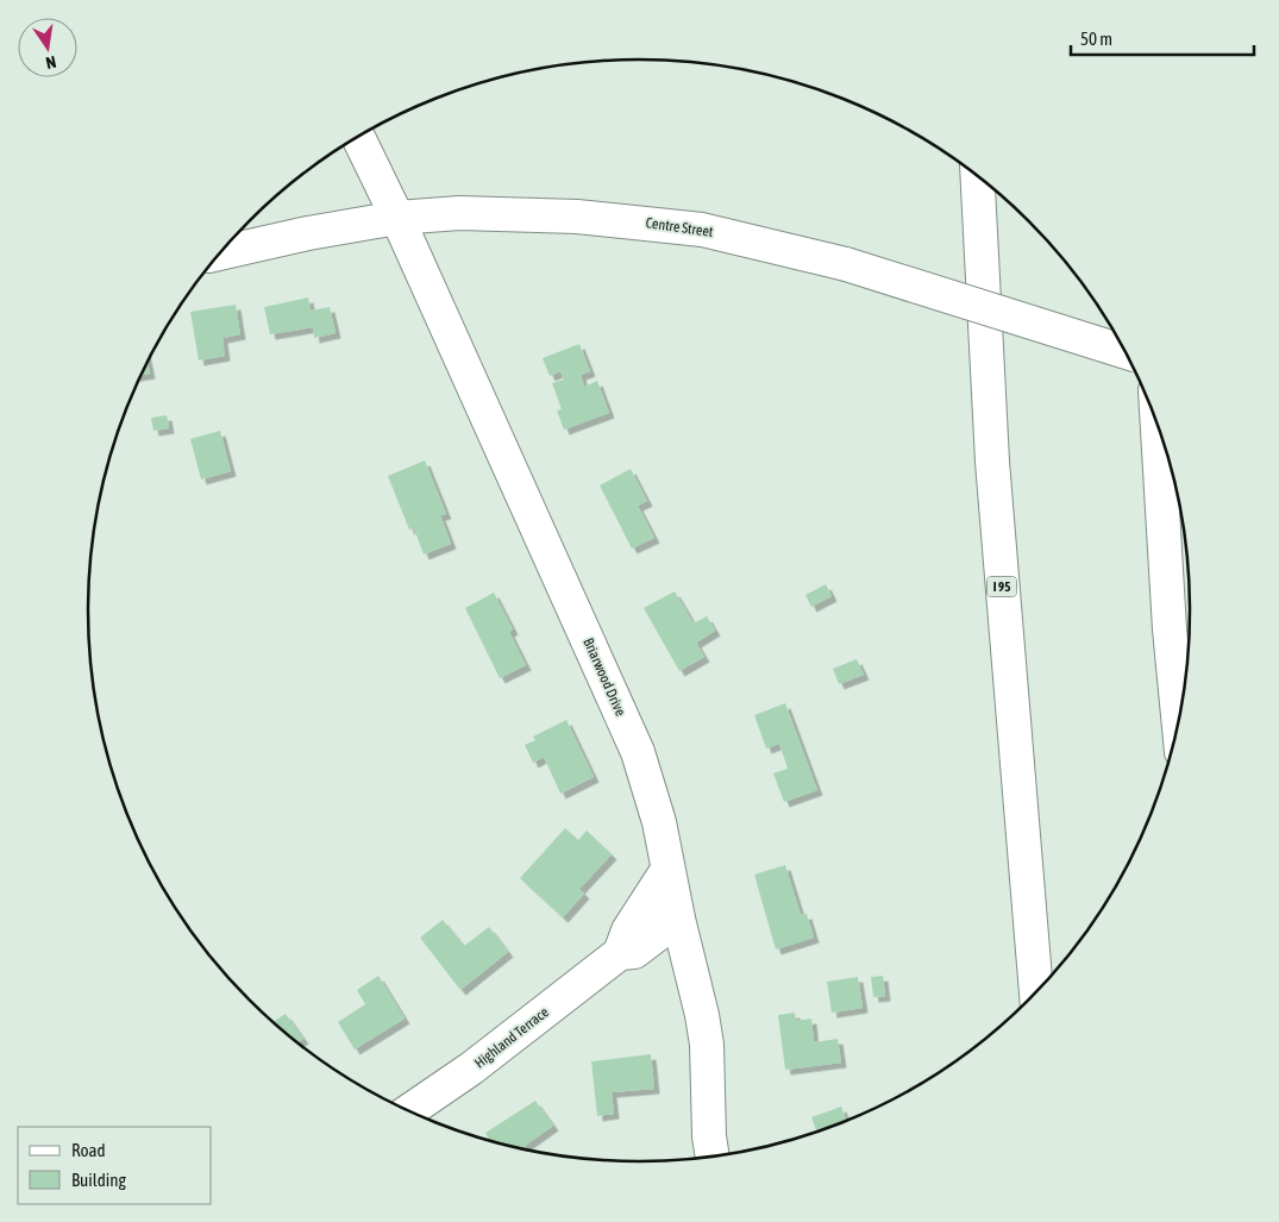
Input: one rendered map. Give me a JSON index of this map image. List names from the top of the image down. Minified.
{"streets":{"main road":["Centre Street","I 95","Briarwood Drive","Highland Terrace"]},"crossings":[["Centre Street","Briarwood Drive"],["Briarwood Drive","Highland Terrace"]],"legend":["Road","Building"],"scale_bar":"50 m","north":"bottom"}
